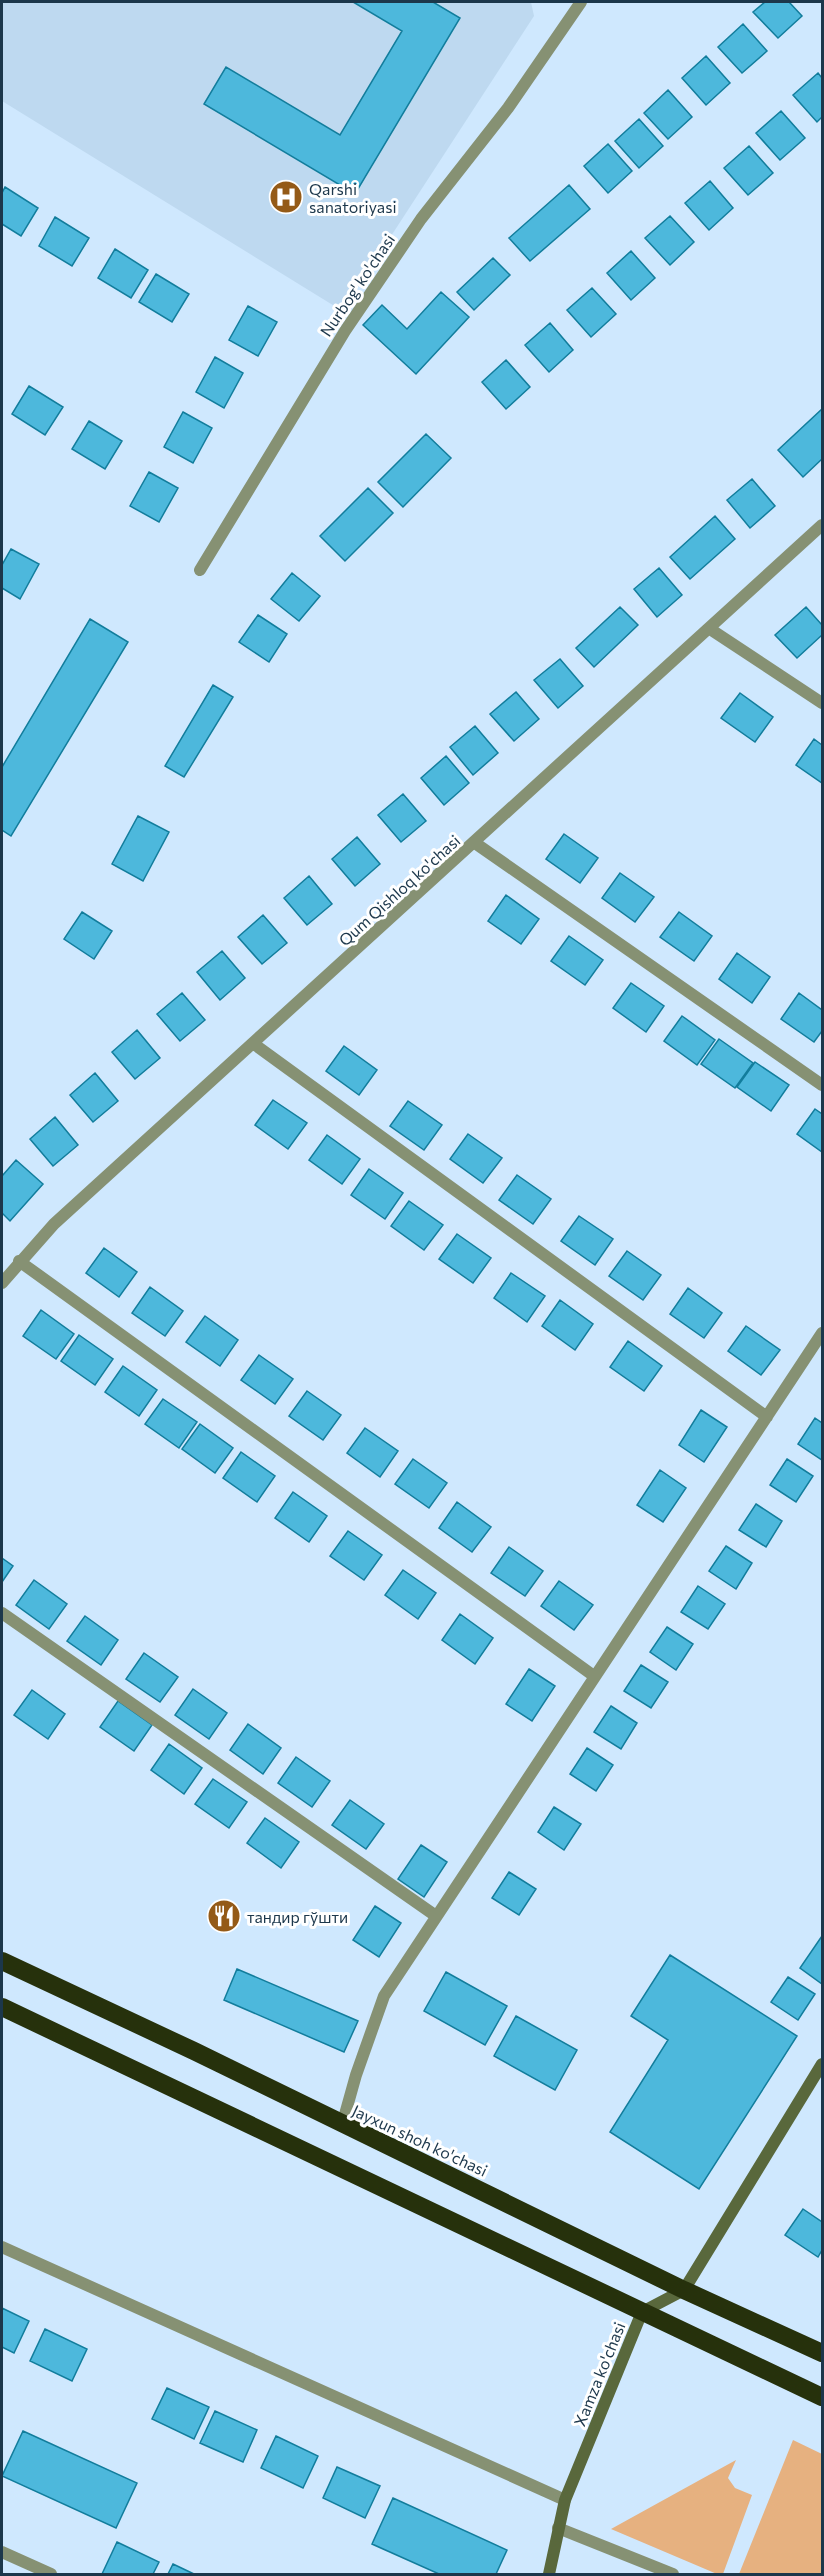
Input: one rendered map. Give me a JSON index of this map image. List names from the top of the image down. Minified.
{"streets":{"highway":["Jayxun shoh ko'chasi"],"street":["Nurbog' ko'chasi","Qum Qishloq ko'chasi","Xamza ko'chasi"]},"crossings":[["Jayxun shoh ko'chasi","Xamza ko'chasi"]],"places":{"hospital":["Qarshi sanatoriyasi"],"restaurant":["тандир гўшти"]}}
